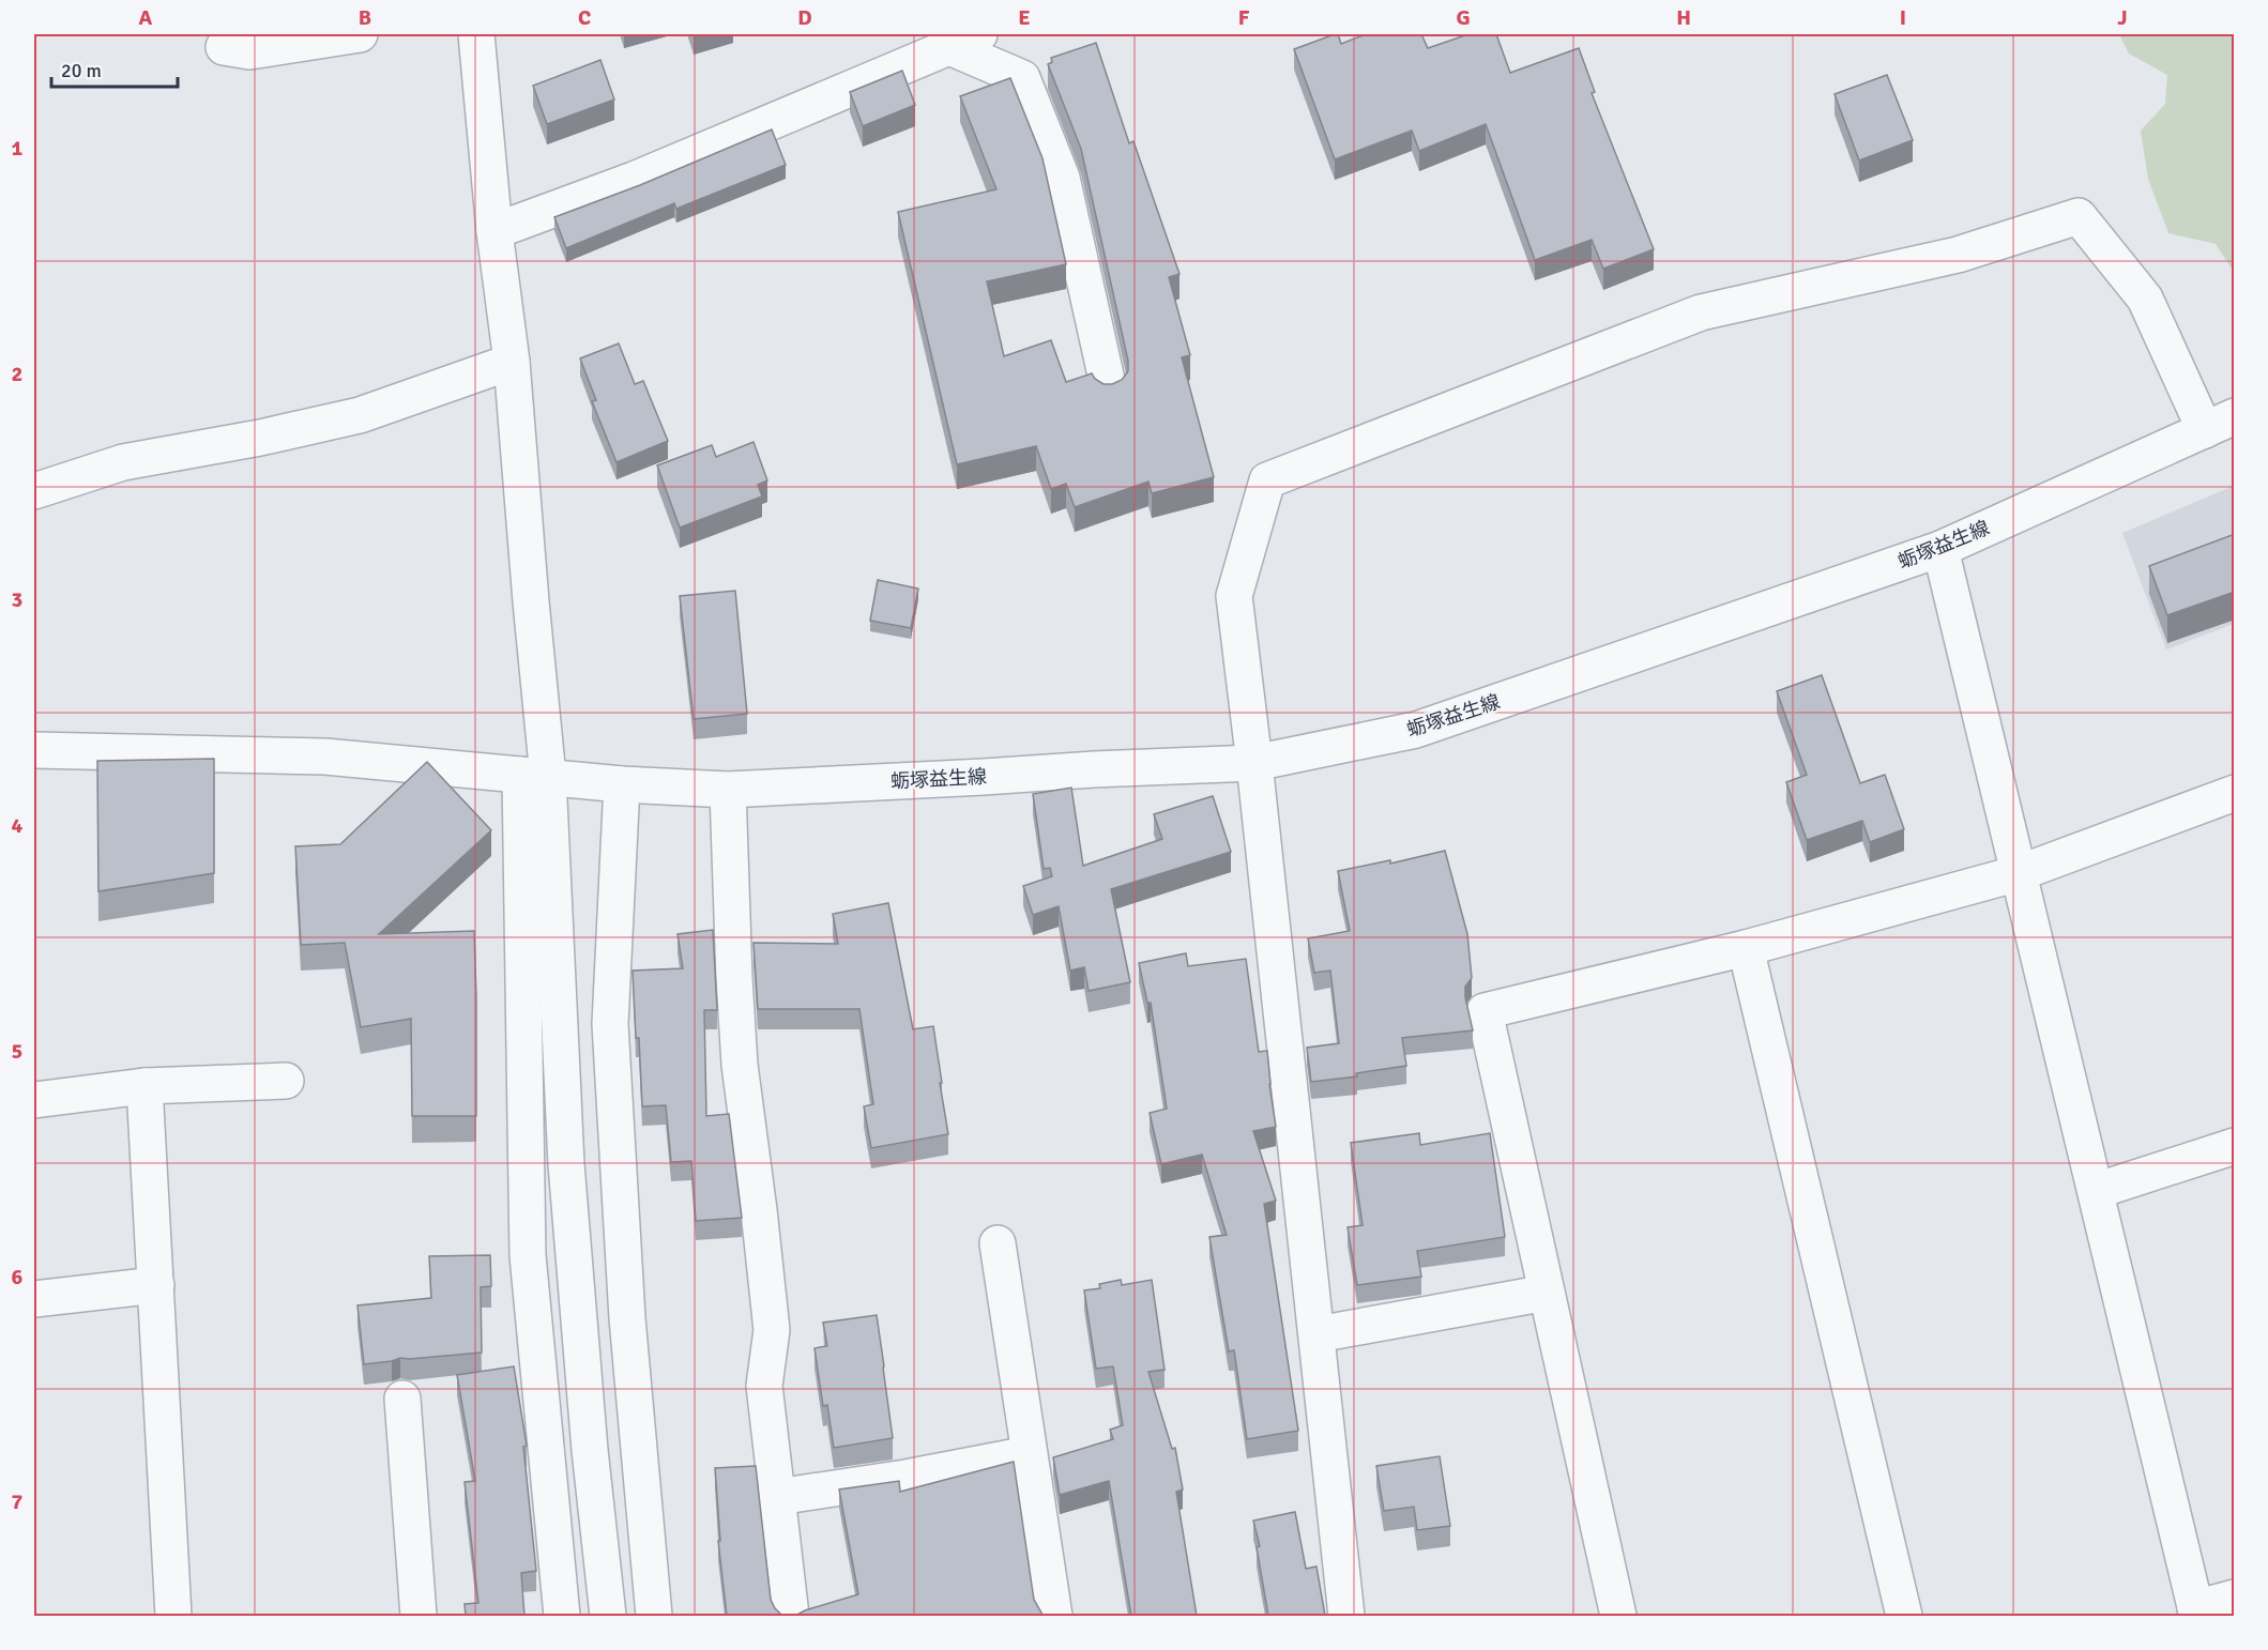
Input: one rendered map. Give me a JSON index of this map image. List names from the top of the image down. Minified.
{"streets":{"street":["蛎塚益生線"]},"scale_bar":"20 m","grid":{"columns":["A","B","C","D","E","F","G","H","I","J"],"rows":["1","2","3","4","5","6","7"]}}
